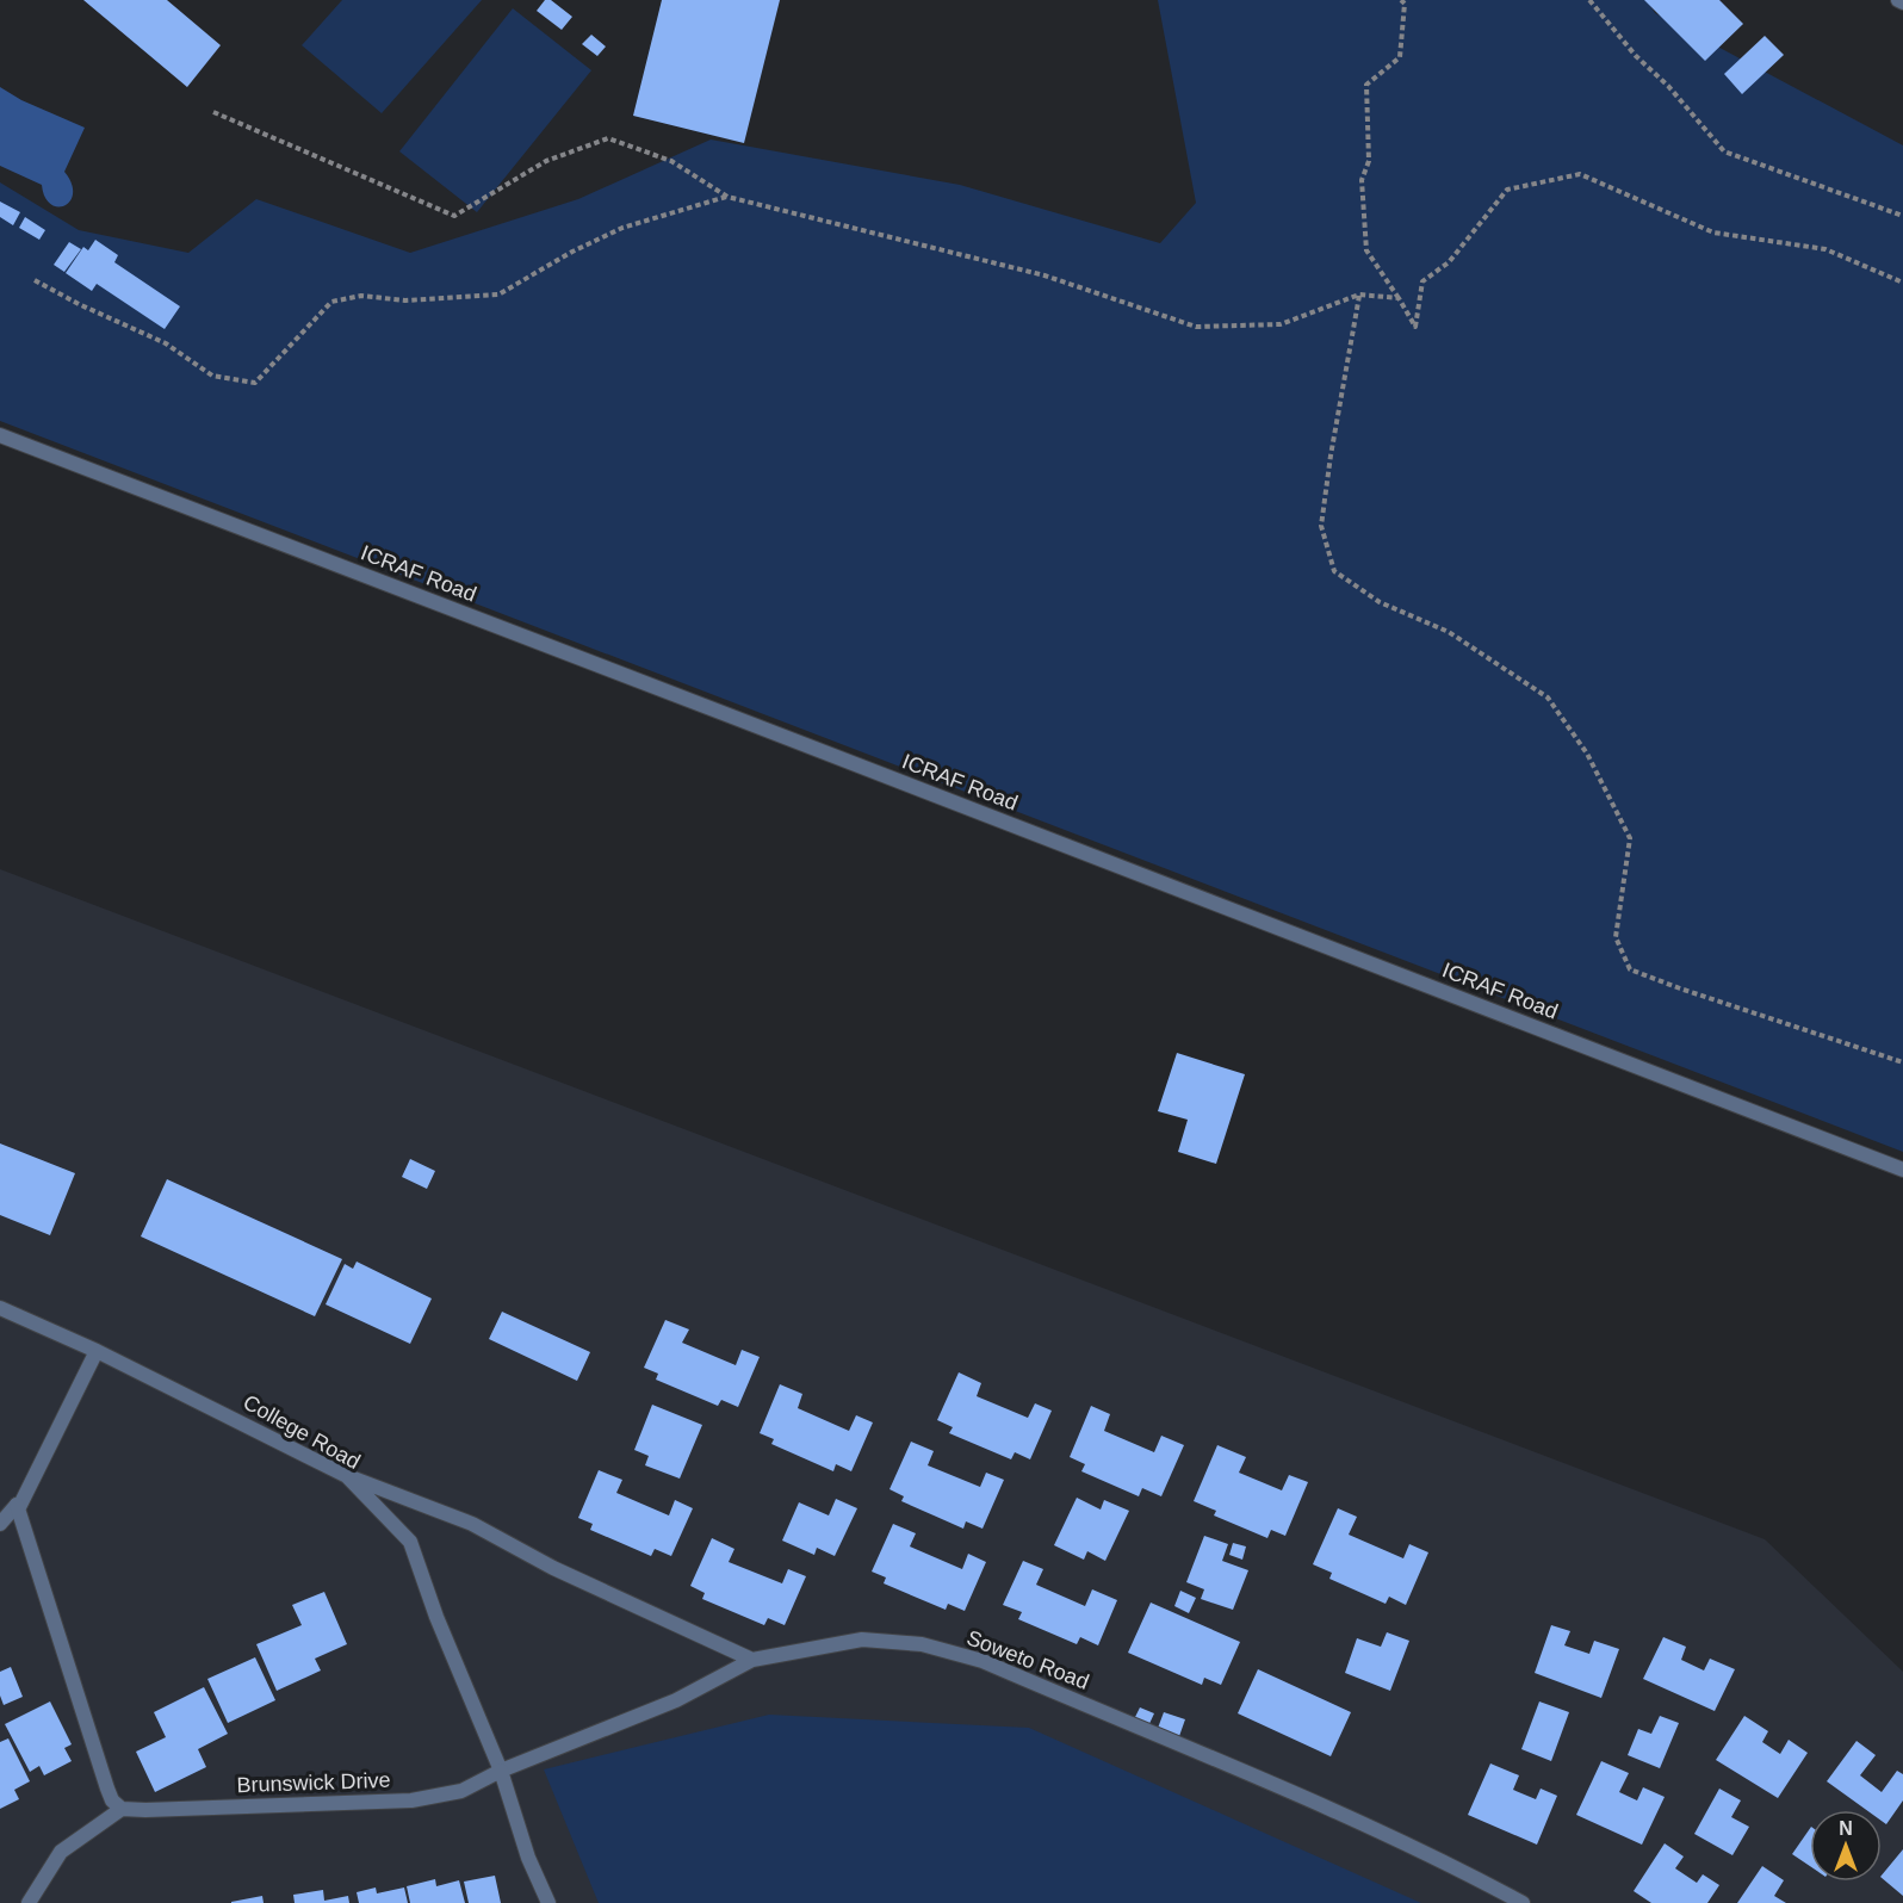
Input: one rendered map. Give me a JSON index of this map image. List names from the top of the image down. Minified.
{"streets":{"street":["ICRAF Road","College Road","Soweto Road","Brunswick Drive"]},"crossings":[["College Road","Soweto Road"],["College Road","Brunswick Drive"],["Soweto Road","Brunswick Drive"]],"north":"top"}
